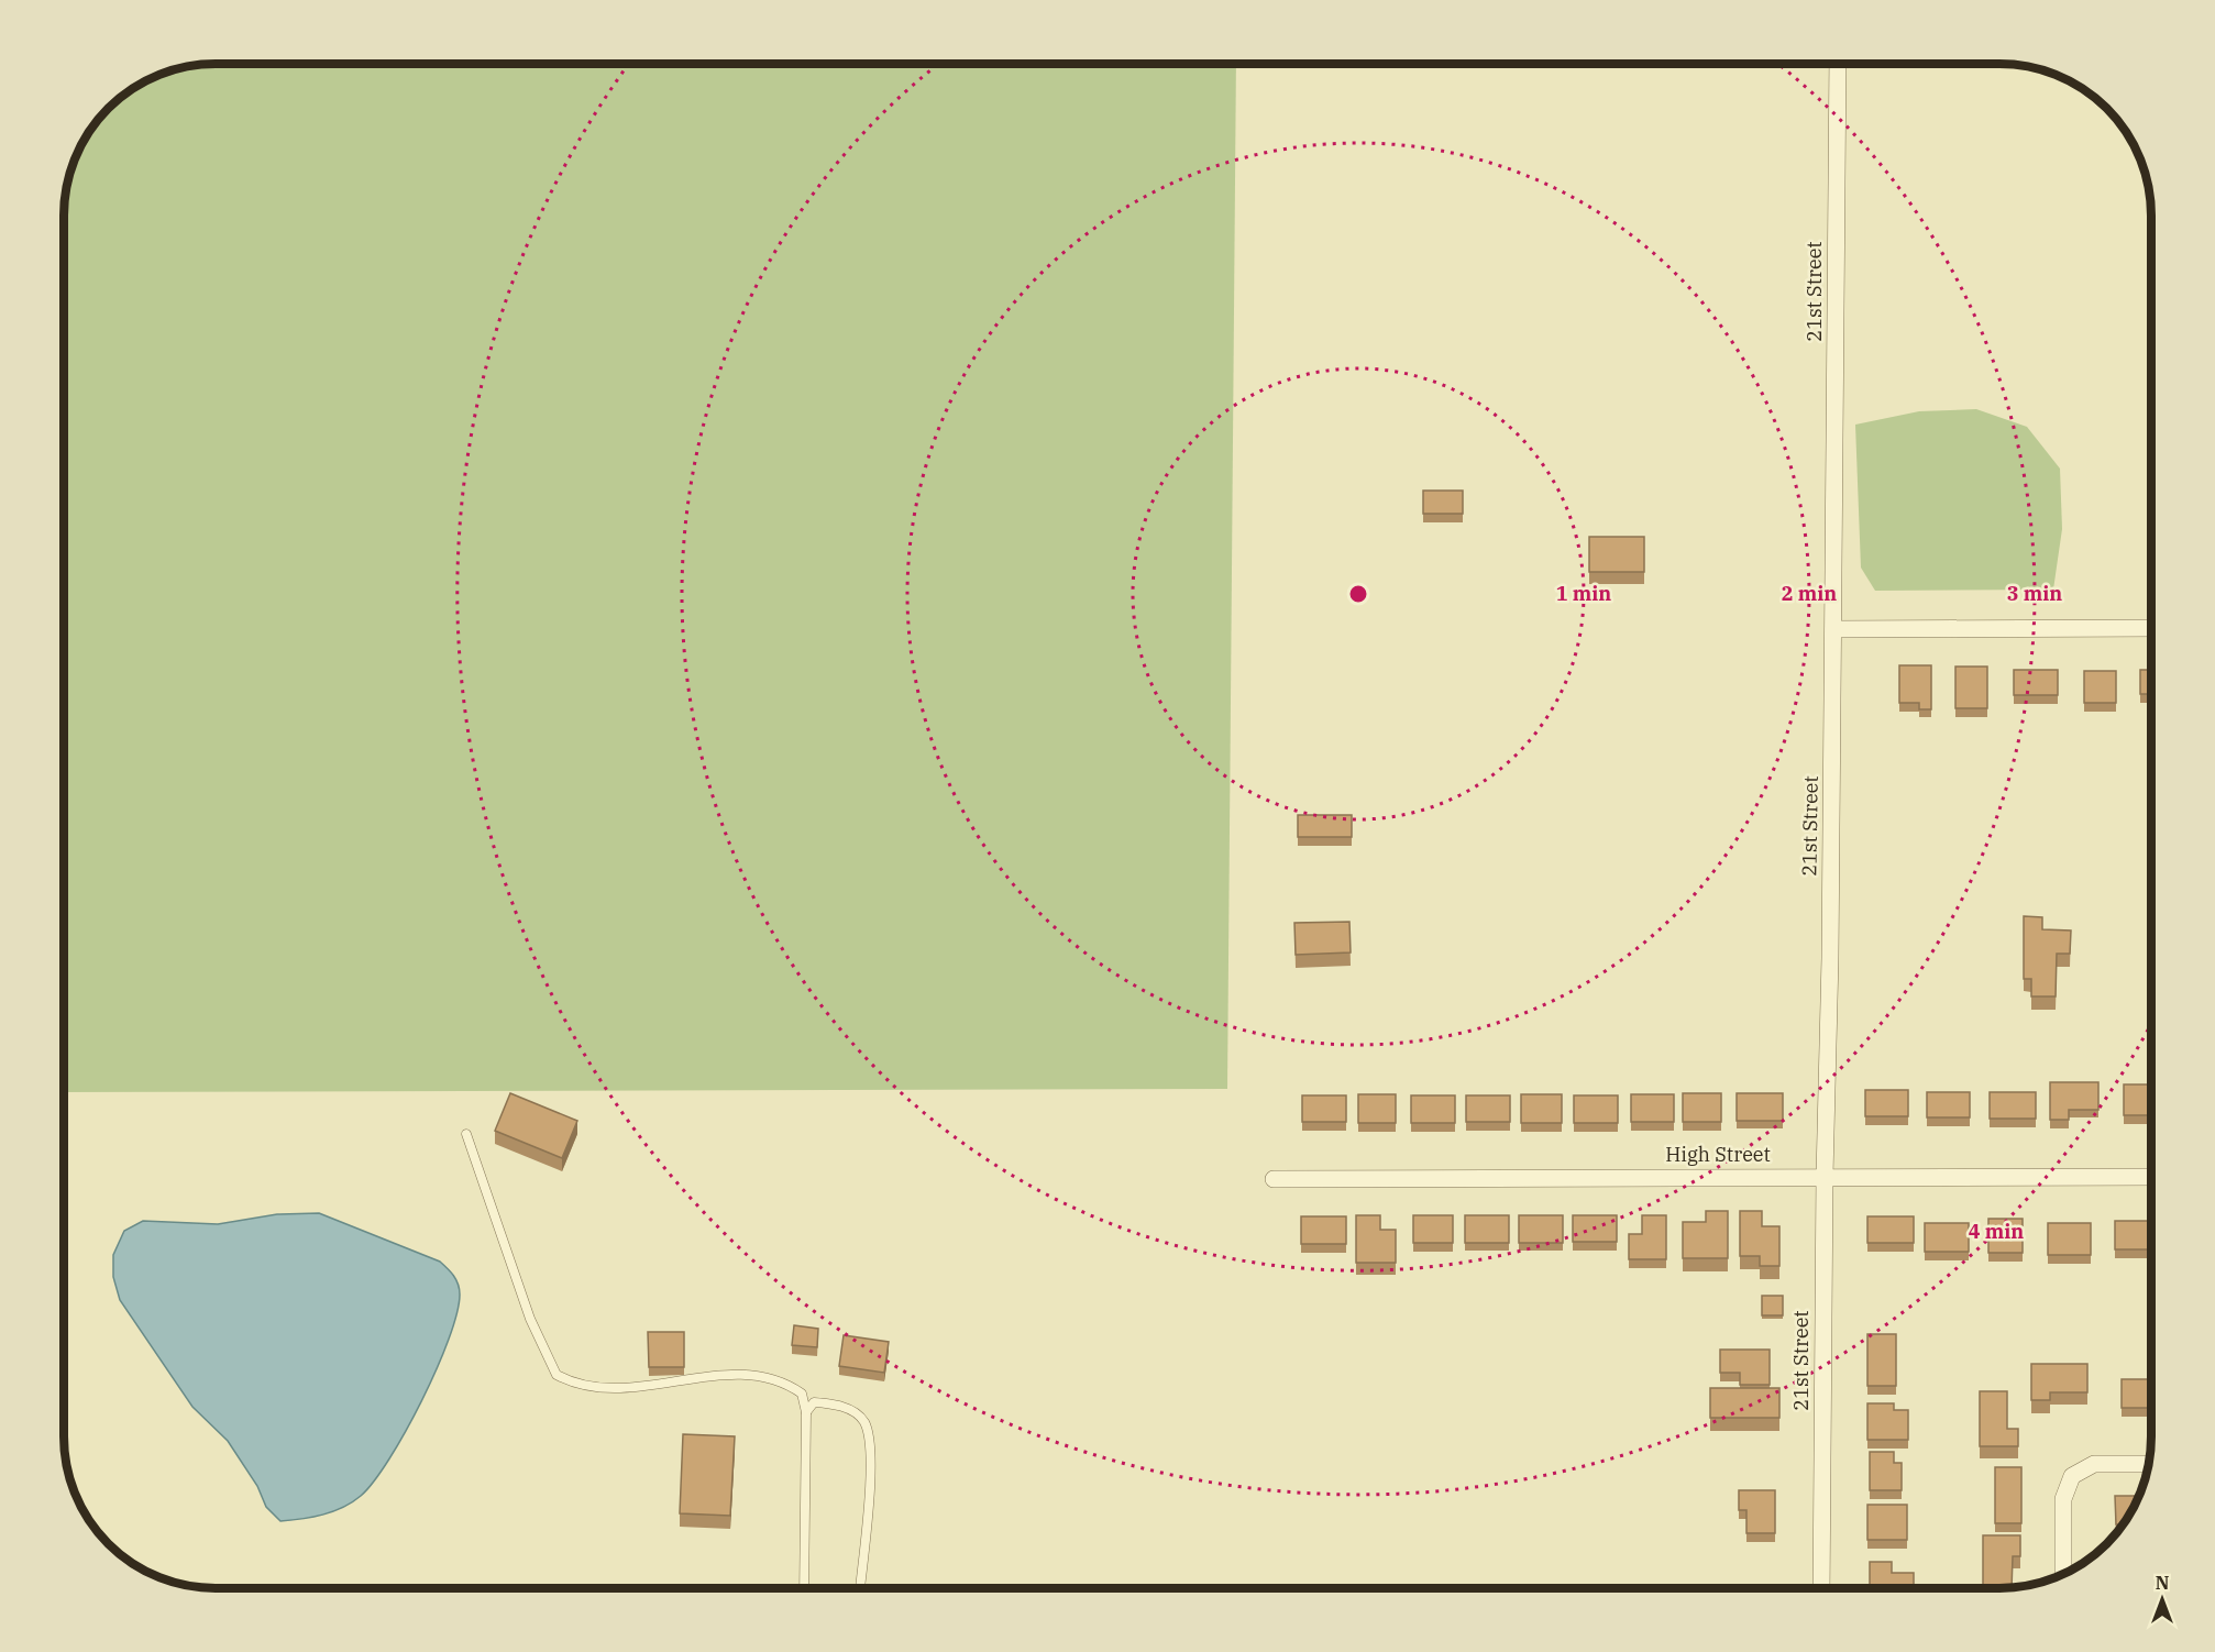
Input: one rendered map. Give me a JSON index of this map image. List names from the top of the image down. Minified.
{"streets":{"street":["21st Street","High Street"]},"crossings":[["21st Street","High Street"]],"north":"top","rings":["1 min","2 min","3 min","4 min"]}
